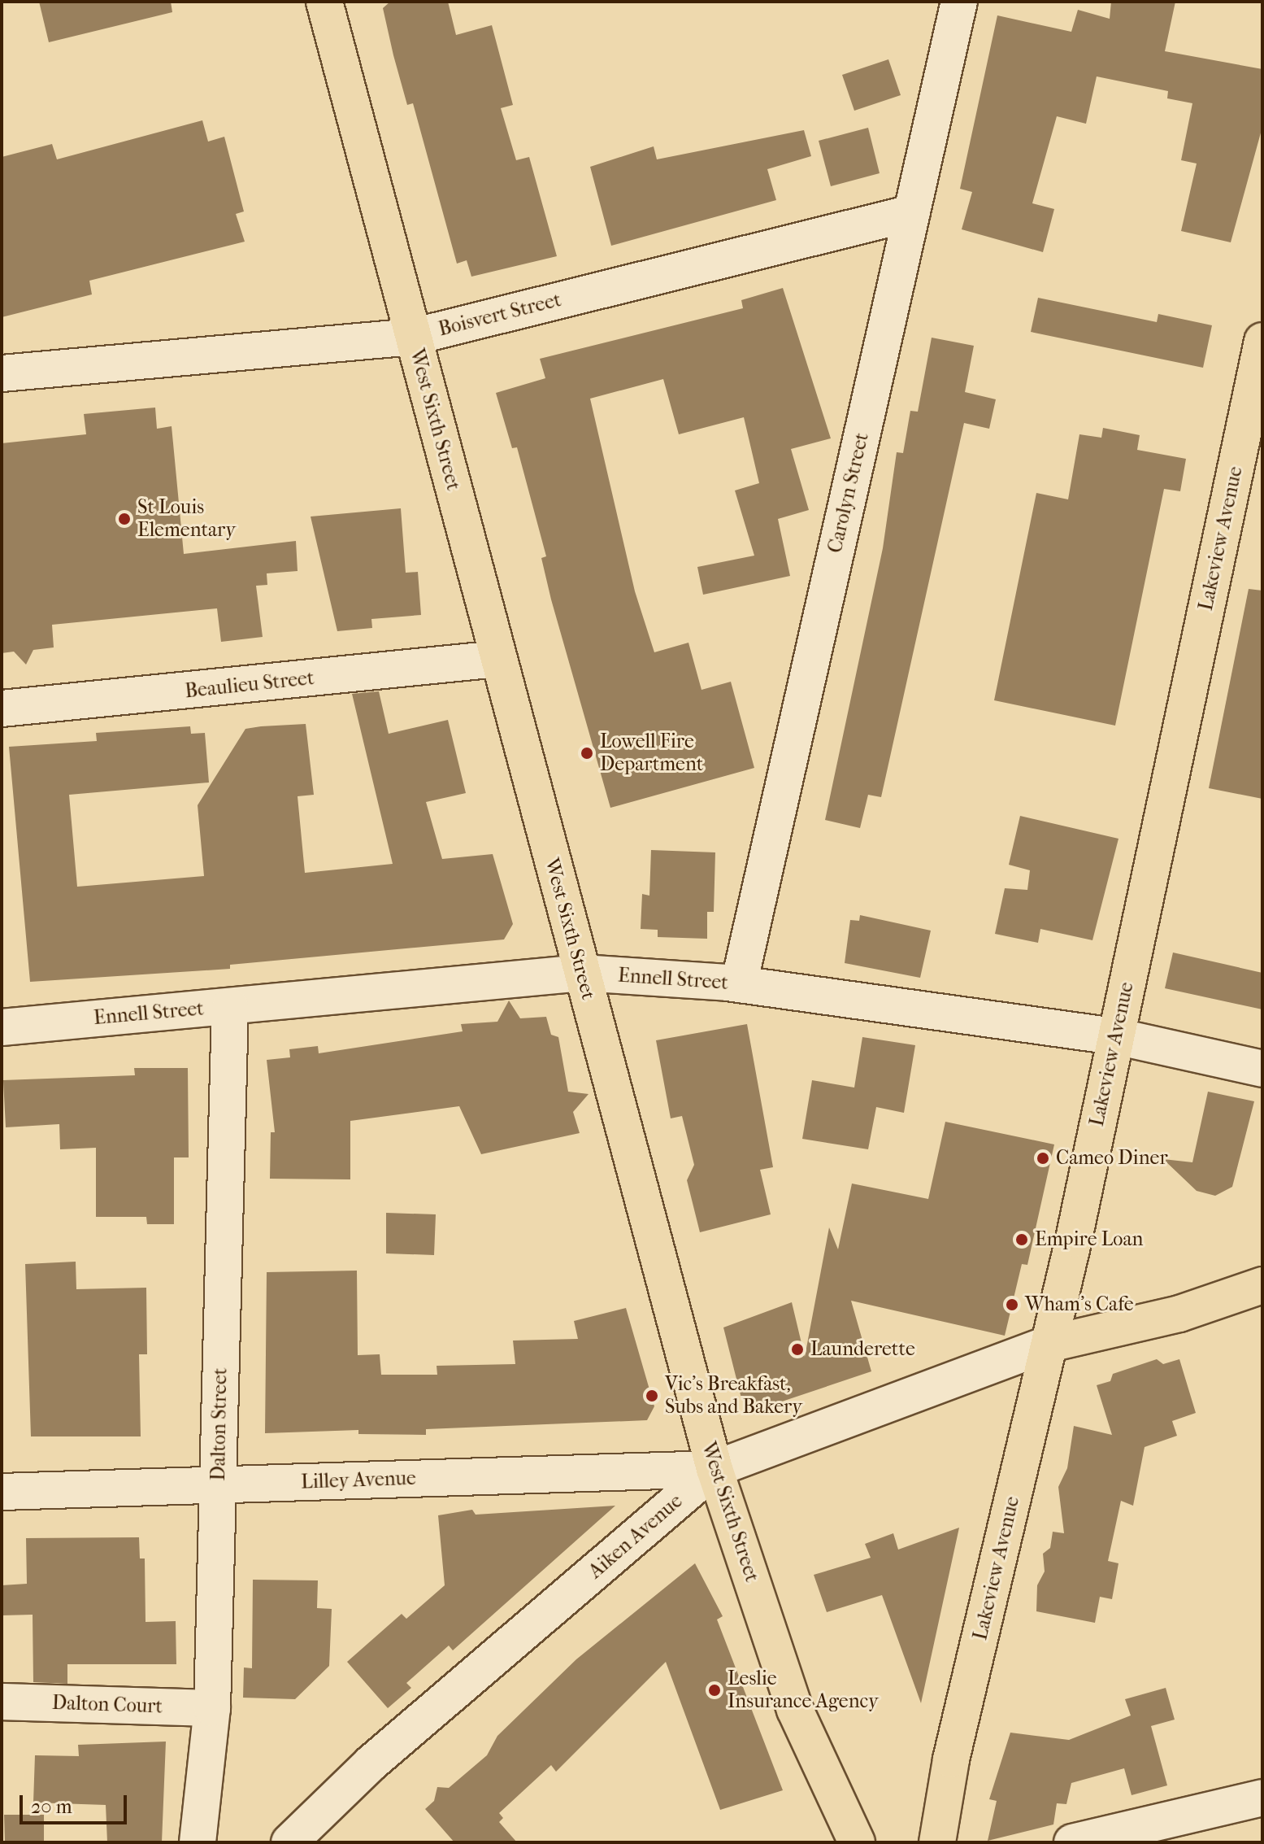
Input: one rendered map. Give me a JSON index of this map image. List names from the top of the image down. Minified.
{"streets":{"main road":["West Sixth Street","Lakeview Avenue"],"street":["Boisvert Street","Carolyn Street","Beaulieu Street","Ennell Street","Dalton Street","Lilley Avenue","Aiken Avenue","Dalton Court"]},"crossings":[["Boisvert Street","West Sixth Street"],["Boisvert Street","Carolyn Street"],["West Sixth Street","Beaulieu Street"],["West Sixth Street","Ennell Street"],["West Sixth Street","Lilley Avenue"],["West Sixth Street","Aiken Avenue"],["Carolyn Street","Ennell Street"],["Lakeview Avenue","Ennell Street"],["Lakeview Avenue","Aiken Avenue"],["Ennell Street","Dalton Street"],["Dalton Street","Lilley Avenue"],["Dalton Street","Dalton Court"],["Lilley Avenue","Aiken Avenue"]],"places":["St Louis Elementary","Lowell Fire Department","Cameo Diner","Empire Loan","Wham's Cafe","Launderette","Vic’s Breakfast, Subs and Bakery","Leslie Insurance Agency"],"scale_bar":"20 m"}
